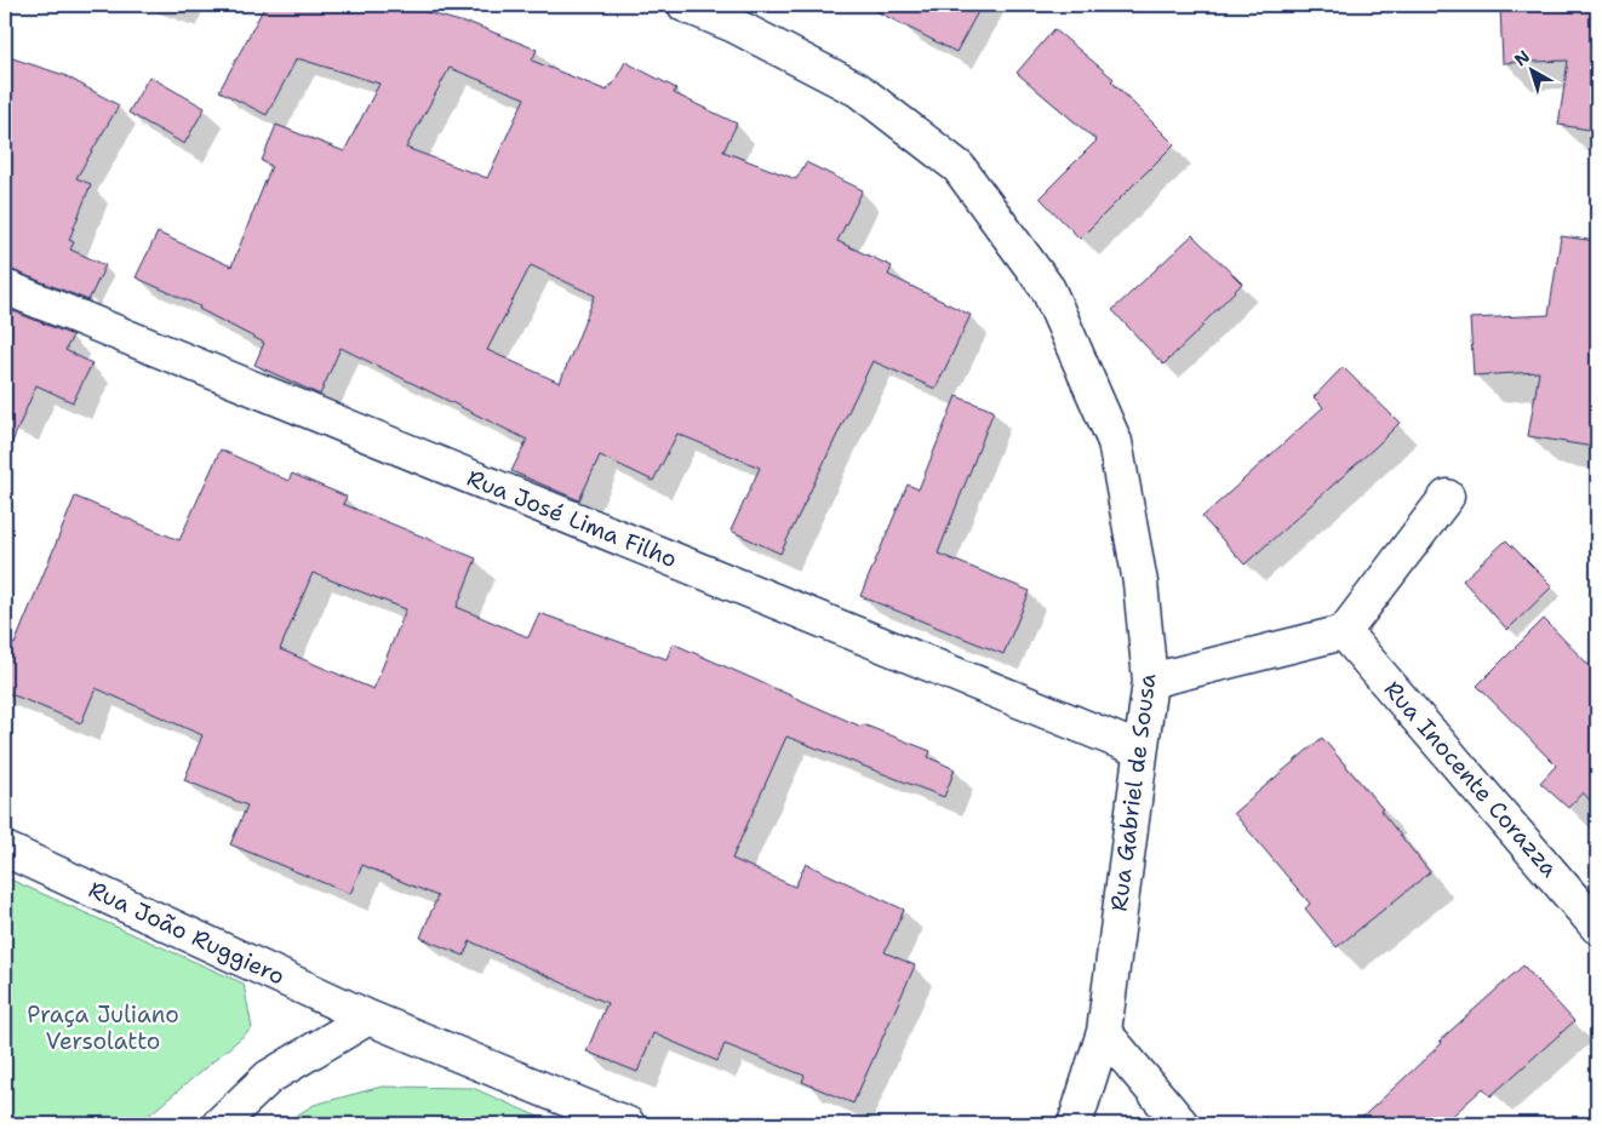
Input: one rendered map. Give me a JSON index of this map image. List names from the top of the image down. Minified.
{"streets":{"street":["Rua José Lima Filho","Rua Inocente Corazza","Rua Gabriel de Sousa","Rua João Ruggiero"]},"crossings":[["Rua José Lima Filho","Rua Gabriel de Sousa"]],"parks":["Praça Juliano Versolatto"],"north":"top left"}
